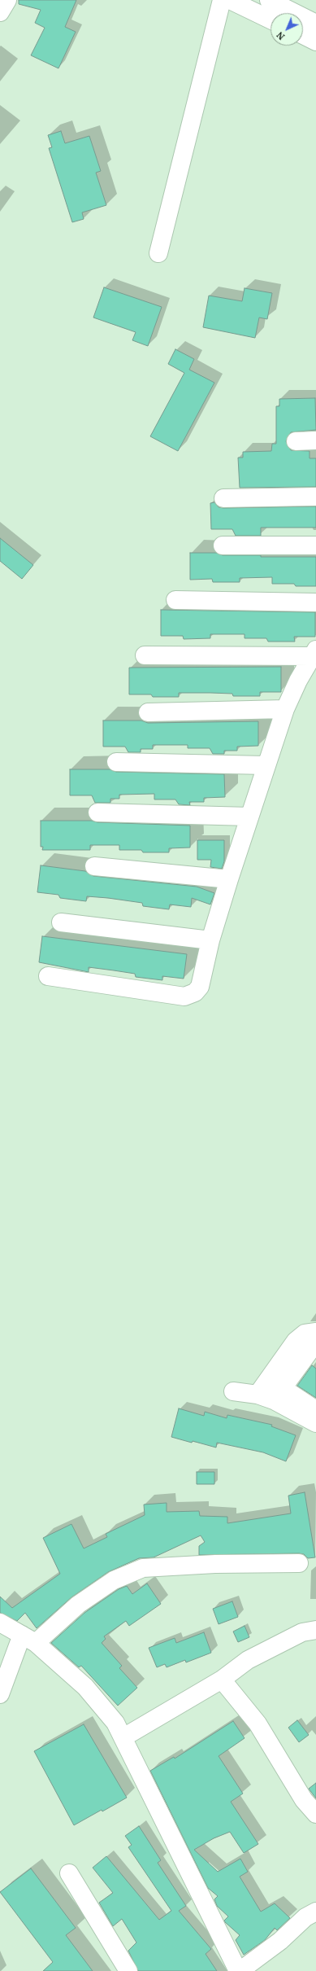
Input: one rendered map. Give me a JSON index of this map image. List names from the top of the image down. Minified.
{"north":"bottom left"}
